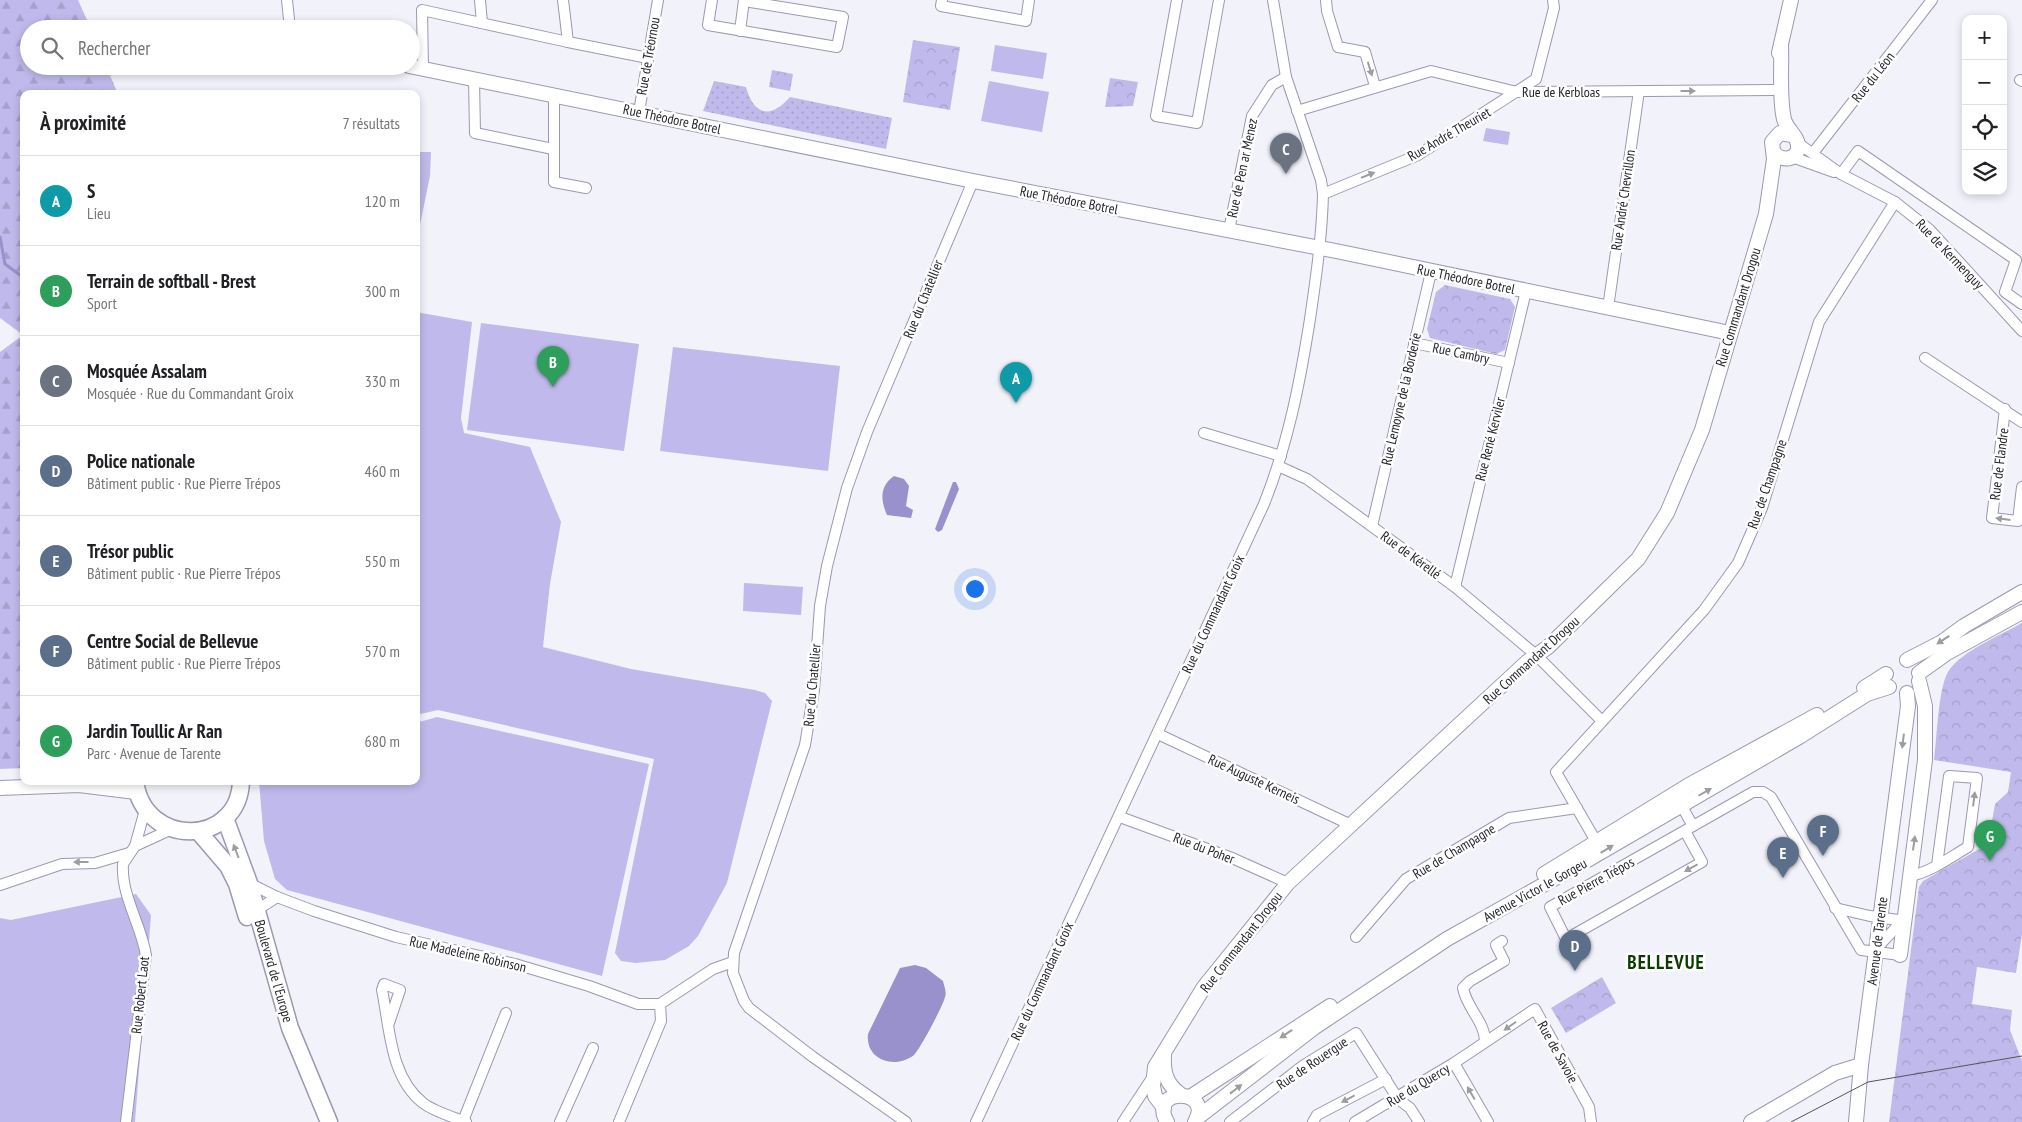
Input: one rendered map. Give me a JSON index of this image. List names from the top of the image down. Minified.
{"streets":{"main road":["Boulevard de l'Europe"],"street":["Rue de Tréornou","Rue du Léon","Rue de Kerbloas","Rue Théodore Botrel","Rue André Theuriet","Rue de Pen ar Menez","Rue André Chevrillon","Rue de Kermenguy","Rue du Chatellier","Rue Commandant Drogou","Rue Cambry","Rue Lemoyne de la Borderie","Rue René Kerviler","Rue de Flandre","Rue de Champagne","Rue de Kérellé","Rue du Commandant Groix","Rue Auguste Kerneis","Rue du Poher","Rue Pierre Trépos","Avenue Victor le Gorgeu","Avenue de Tarente","Rue Madeleine Robinson","Rue Robert Laot","Rue de Savoie","Rue de Rouergue","Rue du Quercy"]},"crossings":[["Rue de Tréornou","Rue Théodore Botrel"],["Rue du Léon","Rue de Kermenguy"],["Rue de Kerbloas","Rue André Theuriet"],["Rue de Kerbloas","Rue André Chevrillon"],["Rue de Kerbloas","Rue du Commandant Groix"],["Rue Théodore Botrel","Rue de Pen ar Menez"],["Rue Théodore Botrel","Rue André Chevrillon"],["Rue Théodore Botrel","Rue du Chatellier"],["Rue Théodore Botrel","Rue Commandant Drogou"],["Rue Théodore Botrel","Rue Lemoyne de la Borderie"],["Rue Théodore Botrel","Rue René Kerviler"],["Rue Théodore Botrel","Rue du Commandant Groix"],["Rue André Theuriet","Rue du Commandant Groix"],["Rue de Pen ar Menez","Rue du Commandant Groix"],["Rue de Kermenguy","Rue Commandant Drogou"],["Rue de Kermenguy","Rue de Champagne"],["Rue Commandant Drogou","Rue de Kérellé"],["Rue Commandant Drogou","Rue Auguste Kerneis"],["Rue Commandant Drogou","Rue du Poher"],["Rue Cambry","Rue Lemoyne de la Borderie"],["Rue Cambry","Rue René Kerviler"],["Rue Lemoyne de la Borderie","Rue de Kérellé"],["Rue René Kerviler","Rue de Kérellé"],["Rue de Champagne","Rue de Kérellé"],["Rue de Champagne","Avenue Victor le Gorgeu"],["Rue de Kérellé","Rue du Commandant Groix"],["Rue du Commandant Groix","Rue Auguste Kerneis"],["Rue du Commandant Groix","Rue du Poher"],["Rue Pierre Trépos","Avenue Victor le Gorgeu"],["Rue Pierre Trépos","Avenue de Tarente"],["Avenue Victor le Gorgeu","Avenue de Tarente"],["Rue Madeleine Robinson","Boulevard de l'Europe"],["Rue de Savoie","Rue du Quercy"],["Rue de Rouergue","Rue du Quercy"]],"one_way":["Rue André Theuriet"],"districts":["BELLEVUE"],"page":{"map_buttons":["+","−"],"search":"Rechercher","heading":["À proximité","7 résultats"],"pins":["C","B","A","F","G","E","D"],"list":[{"mark":"A","name":"S","note":"Lieu","value":"120 m"},{"mark":"B","name":"Terrain de softball - Brest","note":"Sport","value":"300 m"},{"mark":"C","name":"Mosquée Assalam","note":"Mosquée · Rue du Commandant Groix","value":"330 m"},{"mark":"D","name":"Police nationale","note":"Bâtiment public · Rue Pierre Trépos","value":"460 m"},{"mark":"E","name":"Trésor public","note":"Bâtiment public · Rue Pierre Trépos","value":"550 m"},{"mark":"F","name":"Centre Social de Bellevue","note":"Bâtiment public · Rue Pierre Trépos","value":"570 m"},{"mark":"G","name":"Jardin Toullic Ar Ran","note":"Parc · Avenue de Tarente","value":"680 m"}]}}
